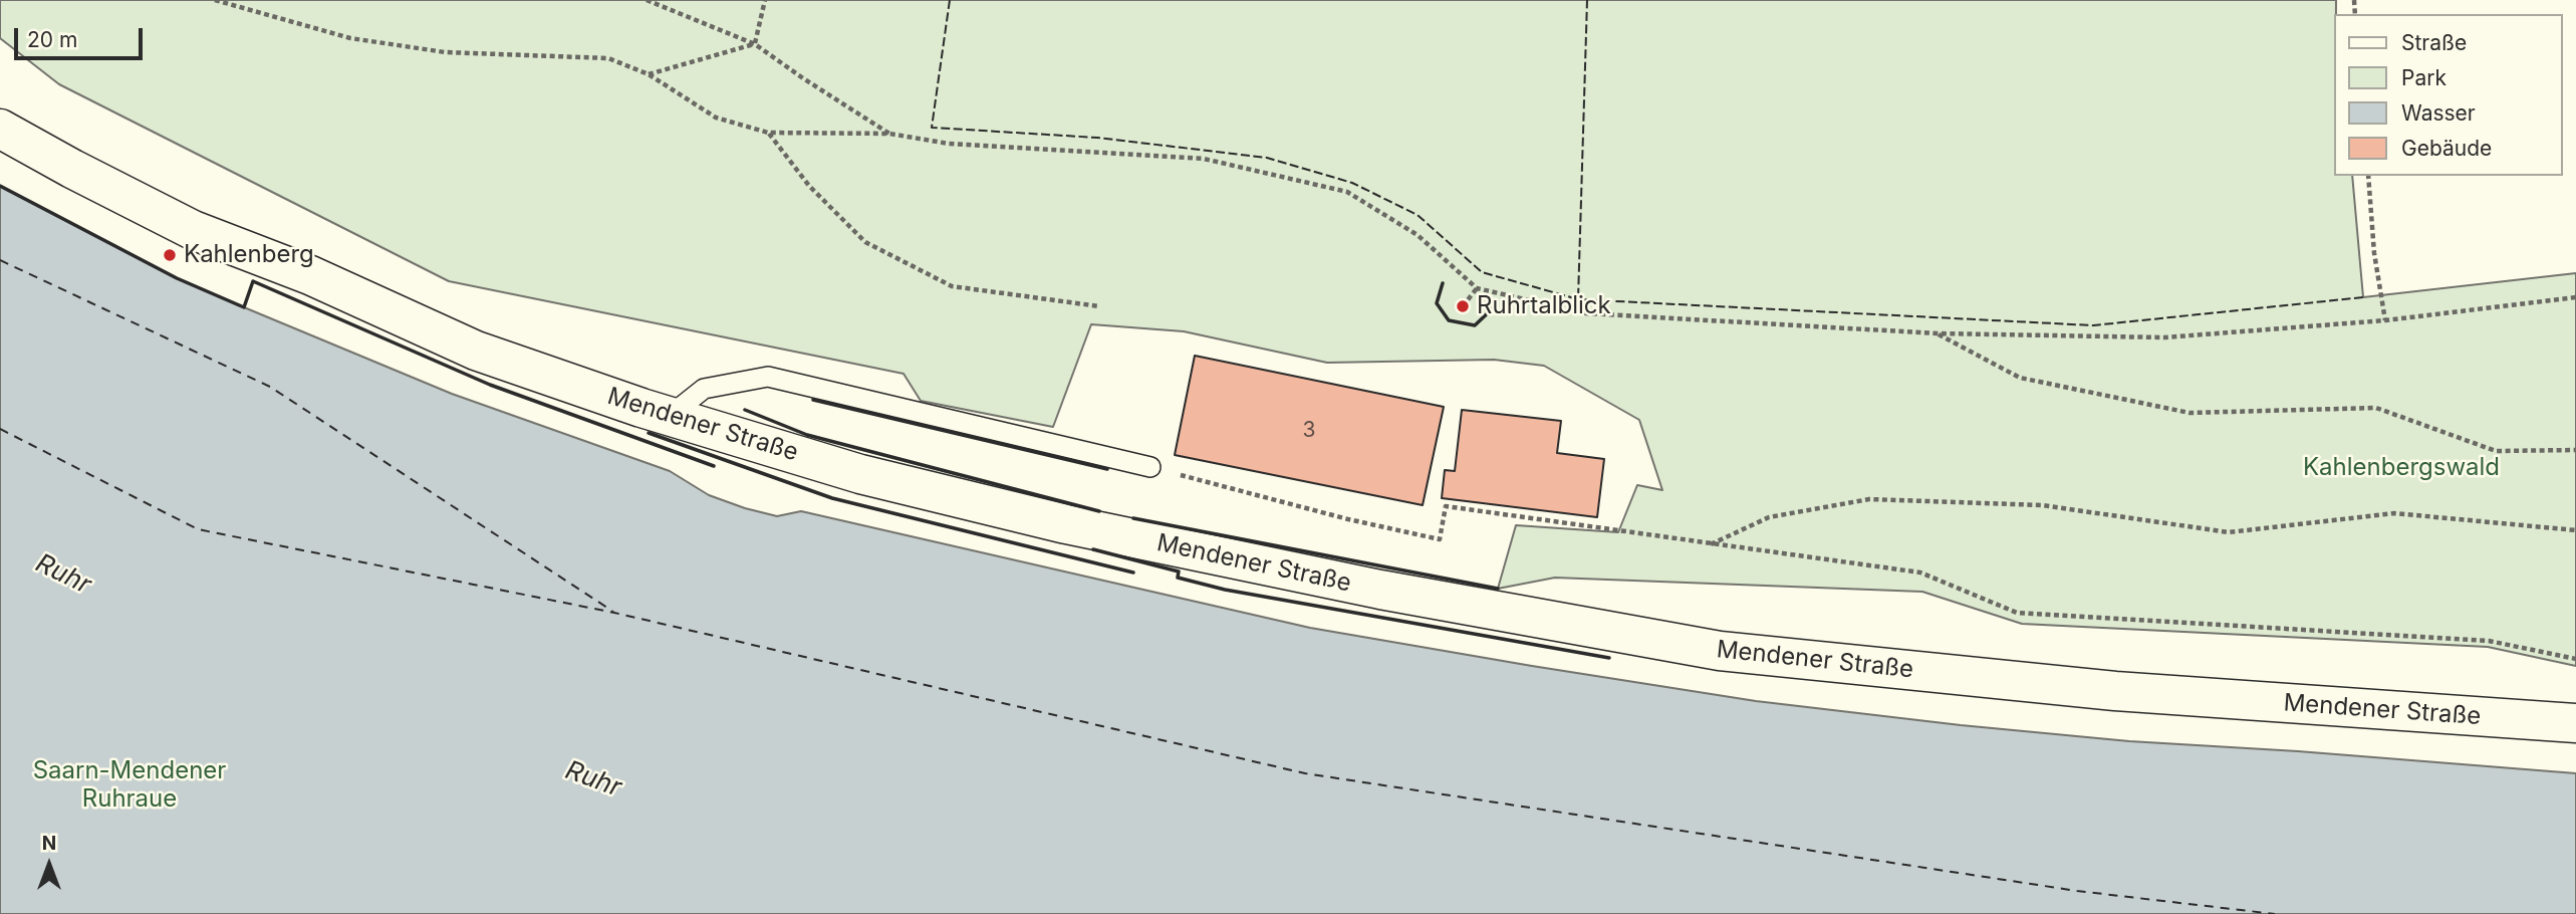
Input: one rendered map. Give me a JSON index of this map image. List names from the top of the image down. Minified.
{"streets":{"street":["Mendener Straße"]},"water":["Ruhr"],"parks":["Kahlenbergswald","Saarn-Mendener Ruhraue"],"places":["Kahlenberg","Ruhrtalblick"],"house_numbers":["3"],"legend":["Straße","Park","Wasser","Gebäude"],"scale_bar":"20 m","north":"top"}
